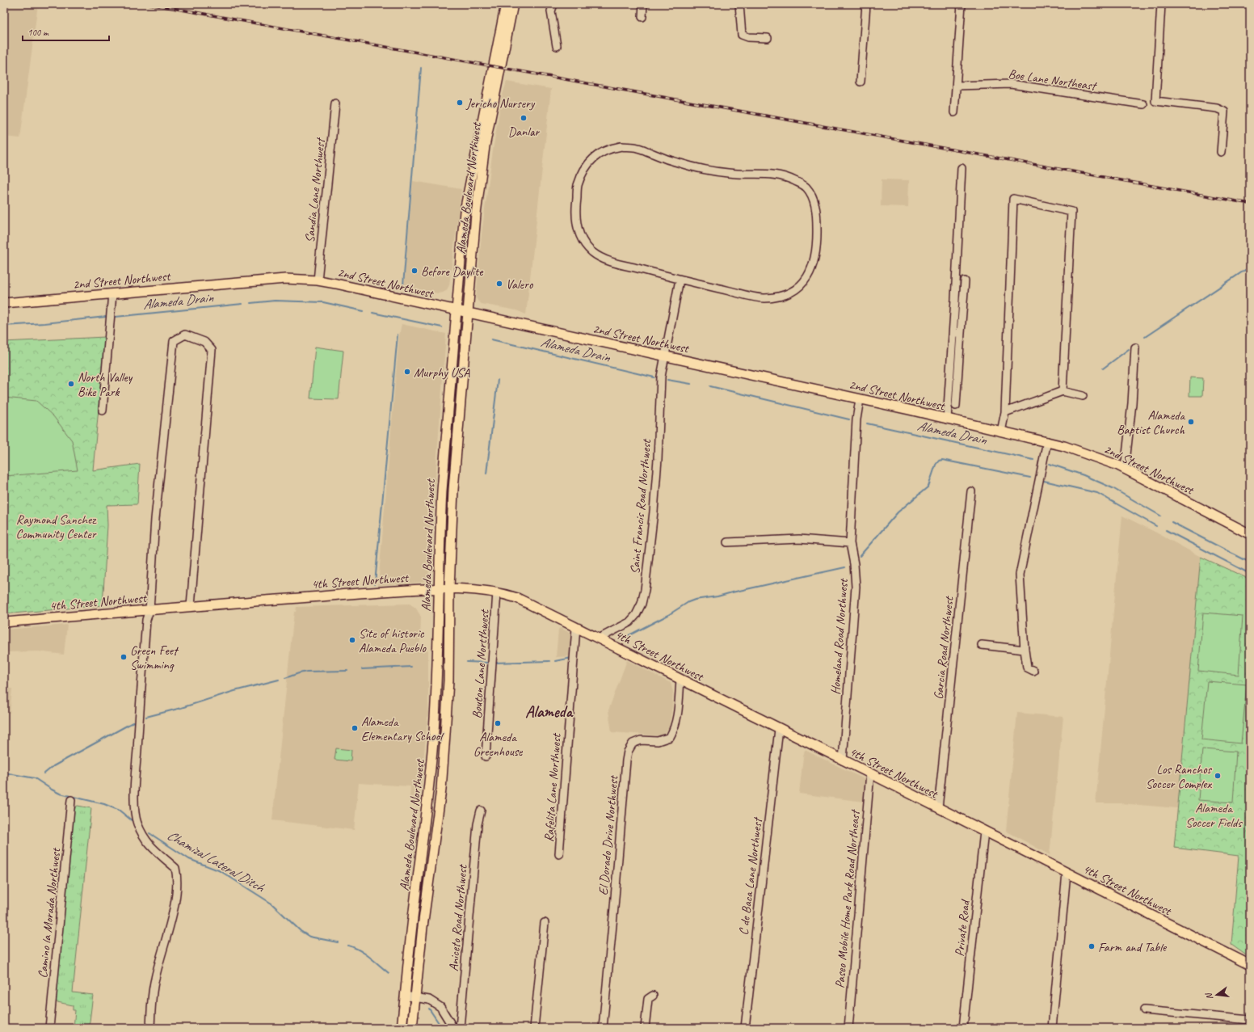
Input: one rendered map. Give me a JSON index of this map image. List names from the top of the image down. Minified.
{"streets":{"main road":["Alameda Boulevard Northwest","2nd Street Northwest","4th Street Northwest"],"street":["Boe Lane Northeast","Sandia Lane Northwest","Saint Francis Road Northwest","Homeland Road Northwest","Garcia Road Northwest","Bouton Lane Nortthwest","Rafelita Lane Northwest","El Dorado Drive Northwest","C de Baca Lane Northwest","Paseo Mobile Home Park Road Northeast","Camino la Morada Northwest","Aniceto Road Northwest","Private Road"]},"crossings":[["Alameda Boulevard Northwest","2nd Street Northwest"],["Alameda Boulevard Northwest","4th Street Northwest"],["Sandia Lane Northwest","2nd Street Northwest"],["2nd Street Northwest","Saint Francis Road Northwest"],["2nd Street Northwest","Homeland Road Northwest"],["Saint Francis Road Northwest","4th Street Northwest"],["4th Street Northwest","Homeland Road Northwest"],["4th Street Northwest","Garcia Road Northwest"],["4th Street Northwest","Bouton Lane Nortthwest"],["4th Street Northwest","Rafelita Lane Northwest"],["4th Street Northwest","El Dorado Drive Northwest"],["4th Street Northwest","C de Baca Lane Northwest"],["4th Street Northwest","Paseo Mobile Home Park Road Northeast"],["4th Street Northwest","Private Road"]],"districts":["Alameda"],"water":["Alameda Drain","Chamizal Lateral Ditch"],"parks":["Raymond Sanchez Community Center","Alameda Soccer Fields"],"places":["Jericho Nursery","Danlar","Before Daylite","Valero","Murphy USA","North Valley Bike Park","Alameda Baptist Church","Site of historic Alameda Pueblo","Green Feet Swimming","Alameda Greenhouse","Alameda Elementary School","Los Ranchos Soccer Complex","Farm and Table"],"scale_bar":"100 m","north":"left"}
